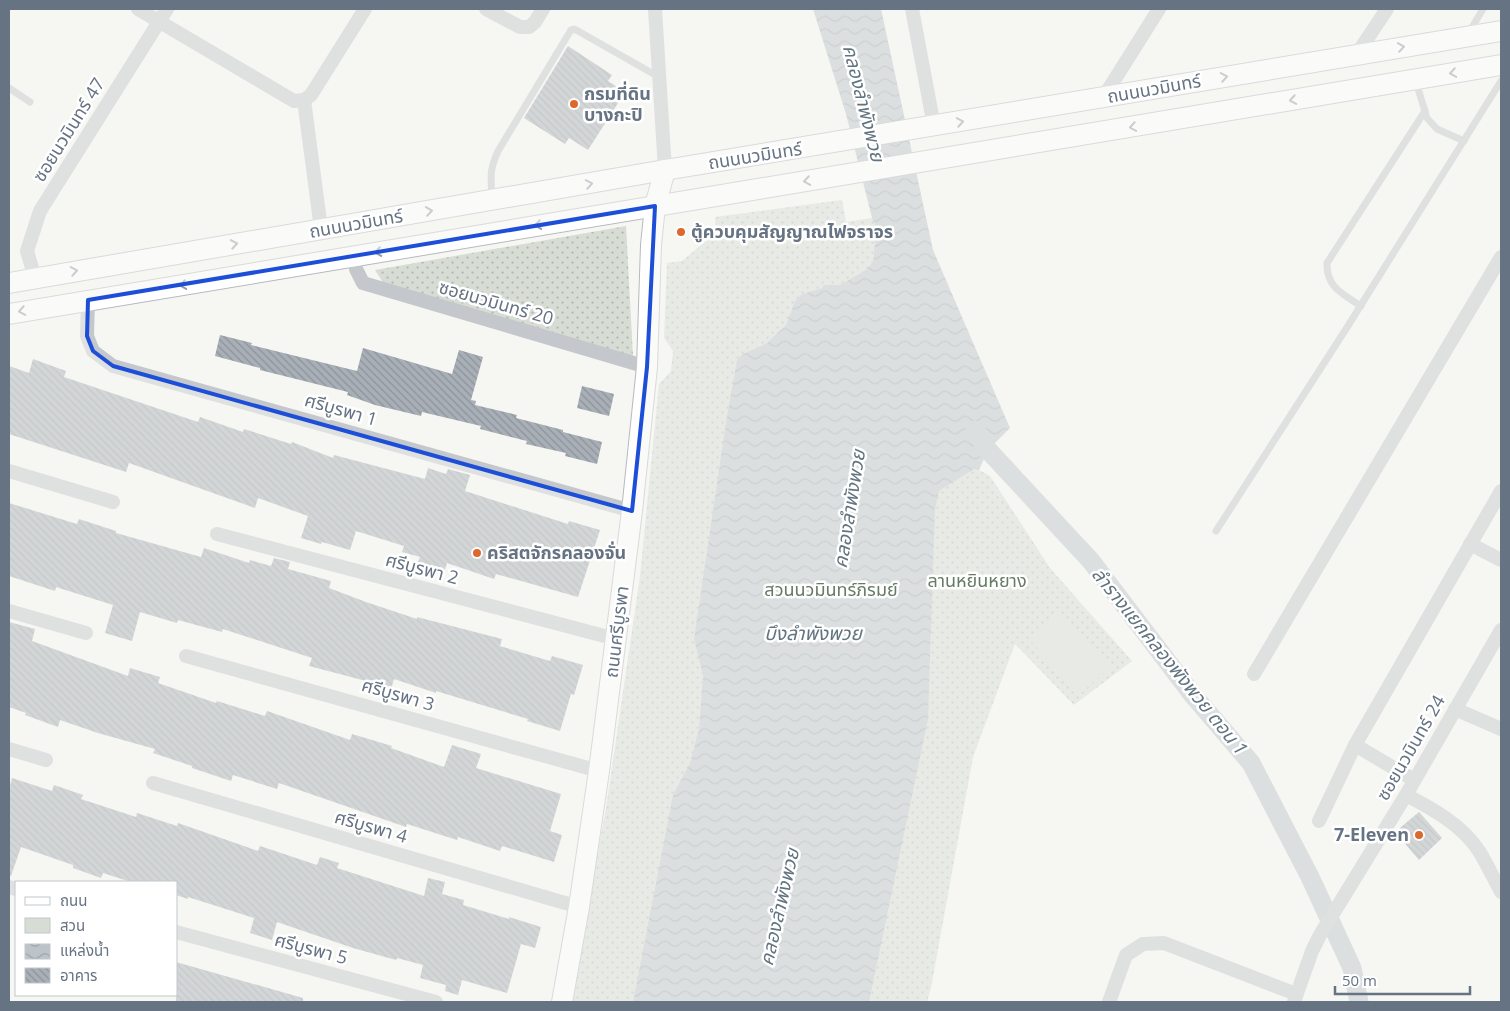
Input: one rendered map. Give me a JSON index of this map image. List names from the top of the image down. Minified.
{"streets":{"main road":["ถนนนวมินทร์","ถนนศรีบูรพา"],"street":["ซอยนวมินทร์ 47","ซอยนวมินทร์ 20","ศรีบูรพา 1","ศรีบูรพา 2","ศรีบูรพา 3","ซอยนวมินทร์ 24","ศรีบูรพา 4","ศรีบูรพา 5"]},"crossings":[["ถนนนวมินทร์","ซอยนวมินทร์ 47"],["ถนนนวมินทร์","ซอยนวมินทร์ 20"],["ถนนนวมินทร์","ศรีบูรพา 1"],["ถนนนวมินทร์","ถนนศรีบูรพา"],["ซอยนวมินทร์ 20","ถนนศรีบูรพา"],["ศรีบูรพา 1","ถนนศรีบูรพา"],["ศรีบูรพา 2","ถนนศรีบูรพา"],["ถนนศรีบูรพา","ศรีบูรพา 3"],["ถนนศรีบูรพา","ศรีบูรพา 4"]],"water":["คลองลำพังพวย","บึงลำพังพวย","ลำรางแยกคลองพังพวย ตอน 1"],"parks":["ลานหยินหยาง","สวนนวมินทร์ภิรมย์"],"places":["กรมที่ดิน บางกะปิ","ตู้ควบคุมสัญญาณไฟจราจร","คริสตจักรคลองจั่น","7-Eleven"],"legend":["ถนน","สวน","แหล่งน้ำ","อาคาร"],"scale_bar":"50 m"}
